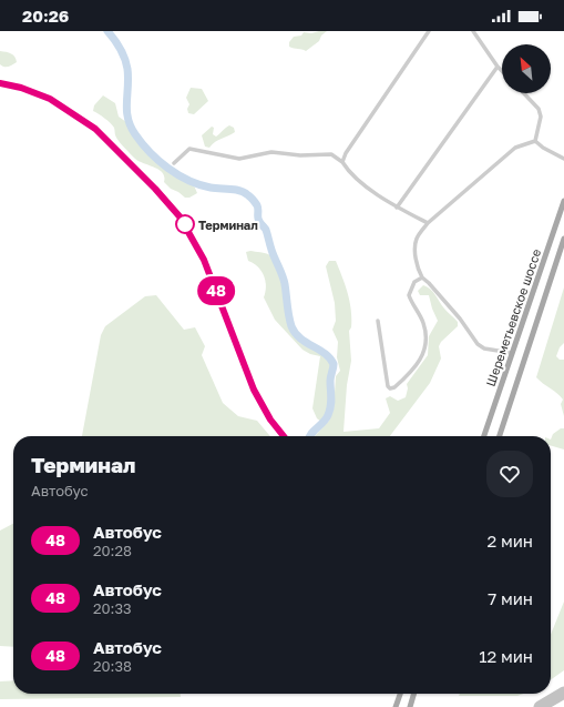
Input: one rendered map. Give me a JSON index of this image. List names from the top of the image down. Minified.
{"streets":{"main road":["Шереметьевское шоссе"]},"places":["Терминал"],"lines":["bus line 48"],"north":"top left","page":{"status":"20:26","on_map":"48","heading":["Терминал","Автобус"],"list":[{"mark":"48","name":"Автобус","note":"20:28","value":"2 мин"},{"mark":"48","name":"Автобус","note":"20:33","value":"7 мин"},{"mark":"48","name":"Автобус","note":"20:38","value":"12 мин"}]}}
